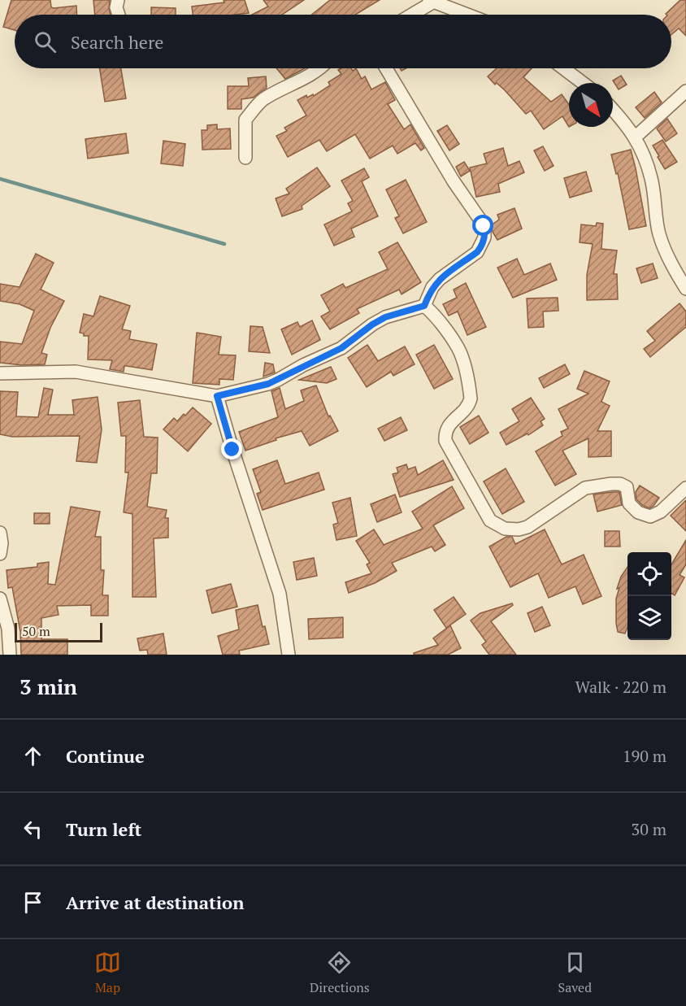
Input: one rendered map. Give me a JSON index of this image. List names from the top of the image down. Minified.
{"scale_bar":"50 m","north":"bottom right","page":{"search":"Search here","scale":"50 m","heading":["3 min","Walk · 220 m"],"list":[["Continue","190 m"],["Turn left","30 m"],"Arrive at destination"],"nav":["Map","Directions","Saved"]}}
